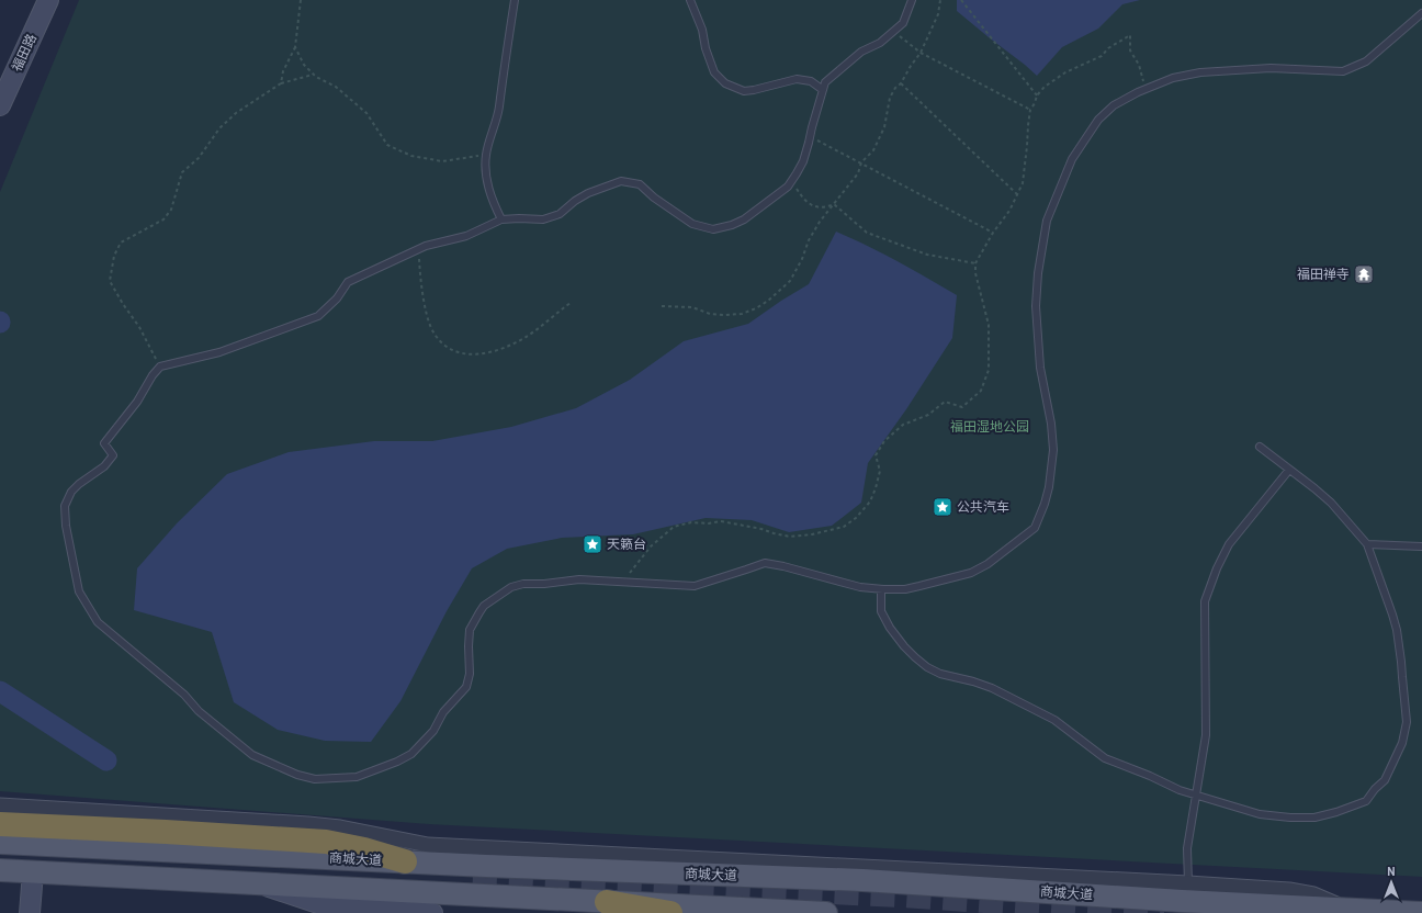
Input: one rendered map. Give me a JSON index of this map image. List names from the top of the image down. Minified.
{"streets":{"main road":["商城大道"],"street":["福田路"]},"parks":["福田湿地公园"],"places":{"temple":["福田禅寺"],"place":["公共汽车","天籁台"]},"north":"top"}
